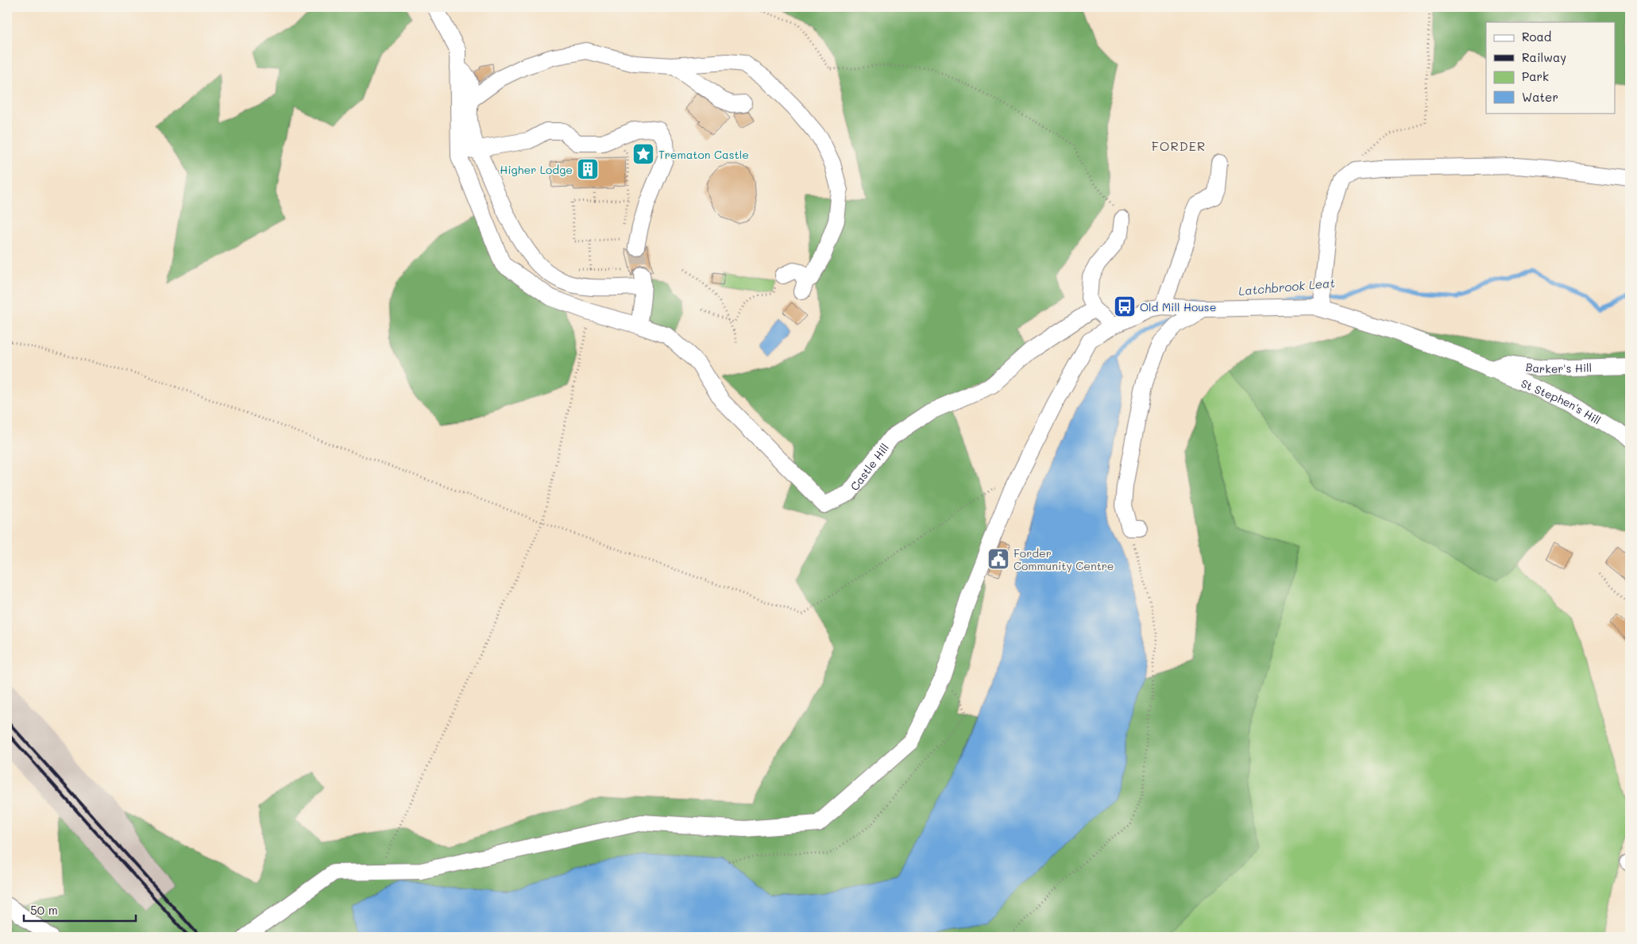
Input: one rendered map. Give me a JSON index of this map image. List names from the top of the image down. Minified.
{"streets":{"street":["Barker's Hill","St Stephen's Hill","Castle Hill"]},"crossings":[["Barker's Hill","St Stephen's Hill"]],"districts":["FORDER"],"water":["Latchbrook Leat"],"places":{"place":["Trematon Castle"],"building":["Higher Lodge"],"bus stop":["Old Mill House"],"public building":["Forder Community Centre"]},"legend":["Road","Railway","Park","Water"],"scale_bar":"50 m"}
